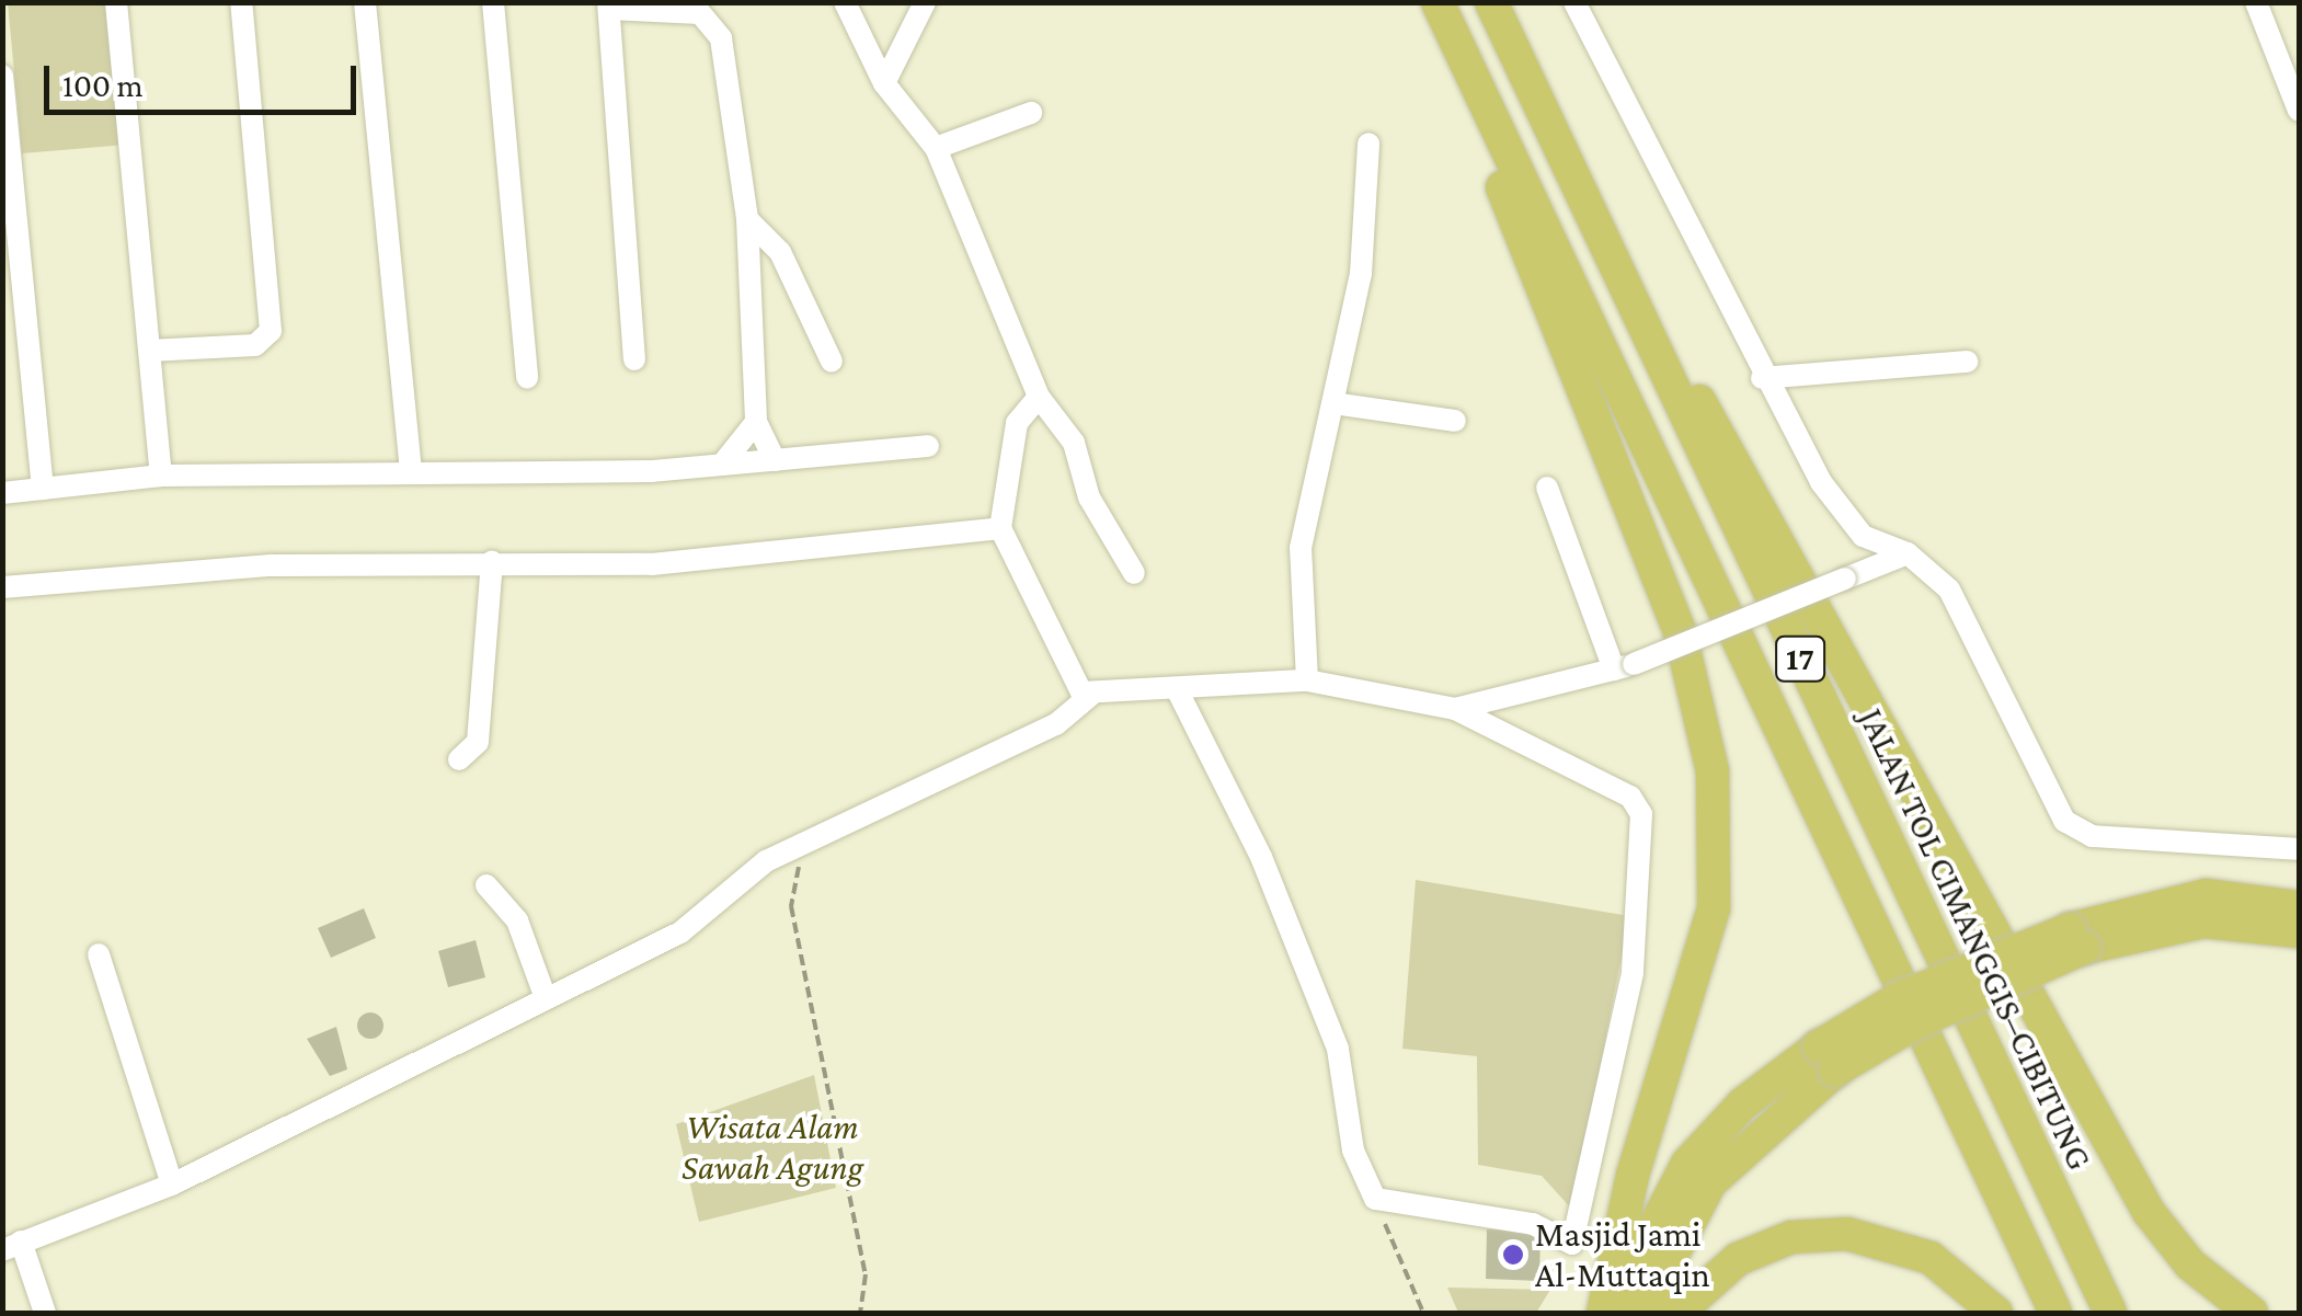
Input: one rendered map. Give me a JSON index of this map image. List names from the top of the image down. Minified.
{"streets":{"highway":["17","JALAN TOL CIMANGGIS–CIBITUNG"]},"parks":["Wisata Alam Sawah Agung"],"places":["Masjid Jami Al-Muttaqin"],"scale_bar":"100 m"}
